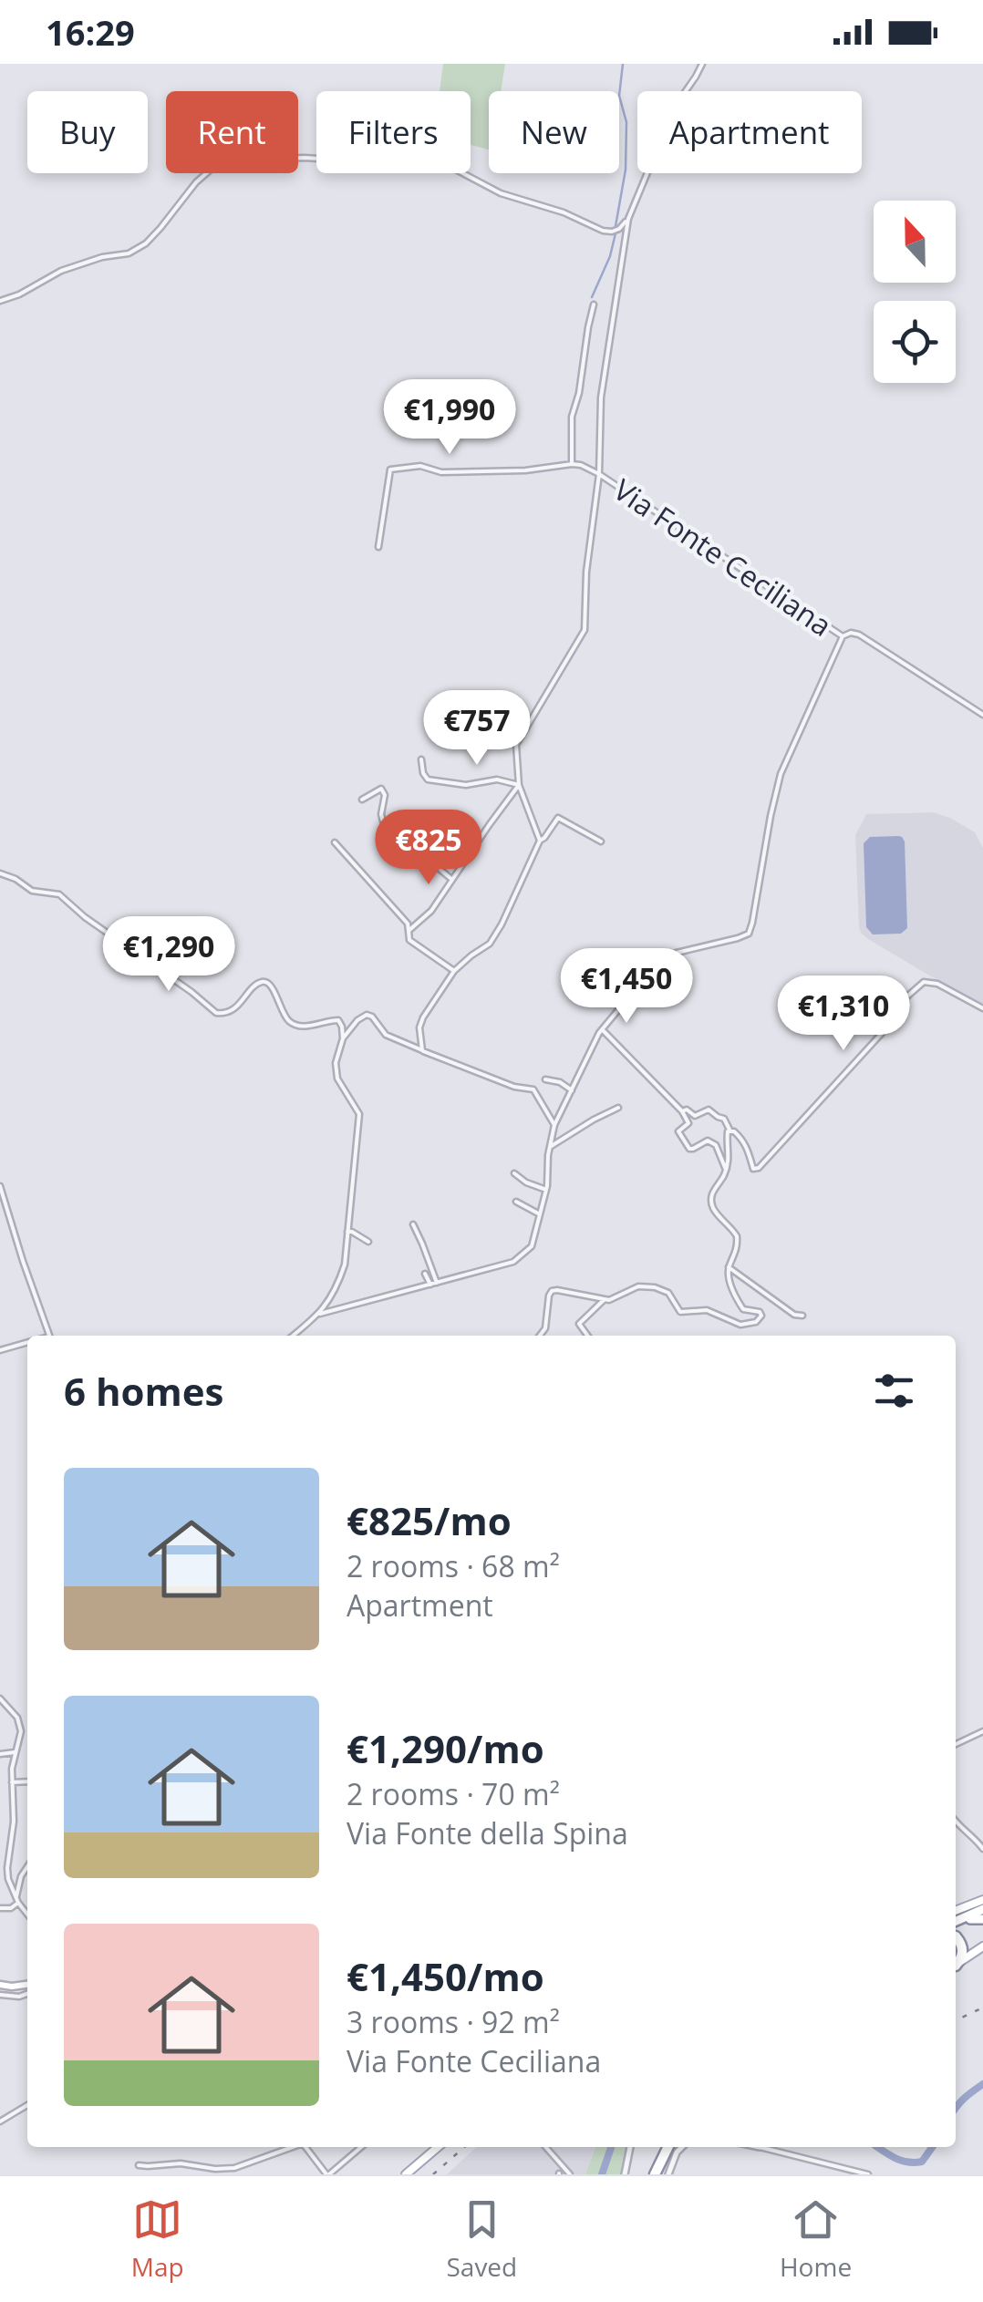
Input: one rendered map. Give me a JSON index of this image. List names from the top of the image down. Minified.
{"streets":{"street":["Via Fonte Ceciliana"]},"north":"top","page":{"status":"16:29","chip":["Buy","Rent","Filters","New","Apartment"],"price":["€1,990","€757","€825","€1,290","€1,450","€1,310"],"heading":"6 homes","list":[{"name":"€825/mo","note":"2 rooms · 68 m² · Apartment"},{"name":"€1,290/mo","note":"2 rooms · 70 m² · Via Fonte della Spina"},{"name":"€1,450/mo","note":"3 rooms · 92 m² · Via Fonte Ceciliana"}],"tabs":["Map","Saved","Home"]}}
